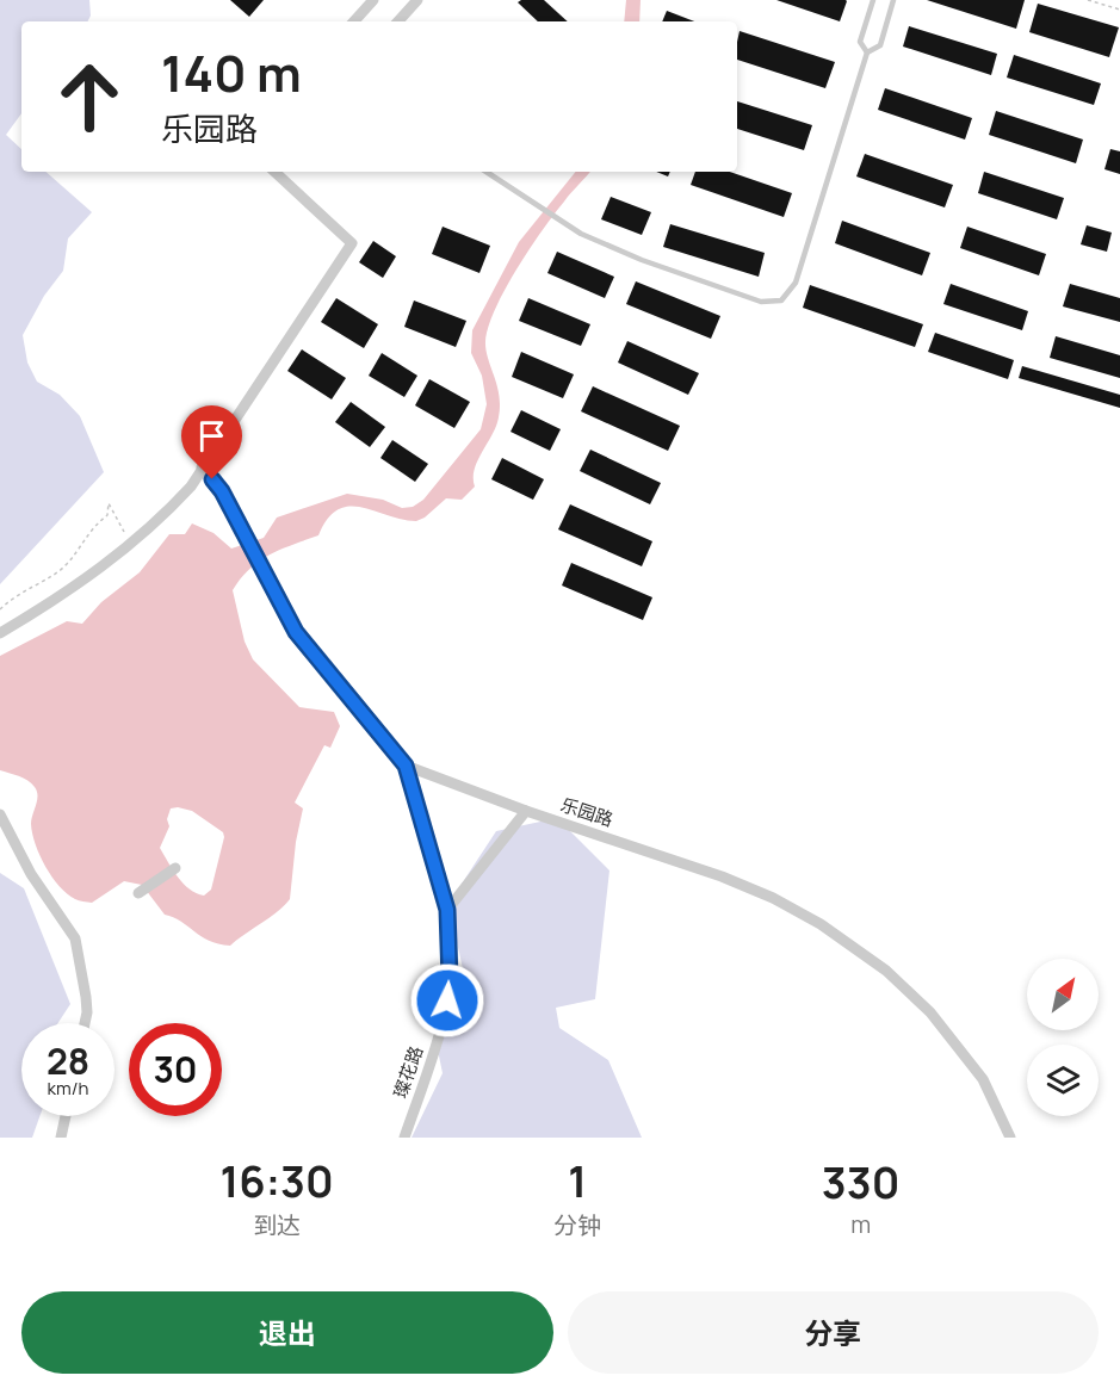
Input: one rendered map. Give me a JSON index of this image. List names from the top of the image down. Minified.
{"streets":{"street":["乐园路","璨花路"]},"crossings":[["乐园路","璨花路"]],"north":"top right","page":{"turn":["140 m","乐园路"],"speed":"28 km/h","limit":"30","eta":["16:30","到达","1","分钟","330","m"],"buttons":["退出","分享"]}}
